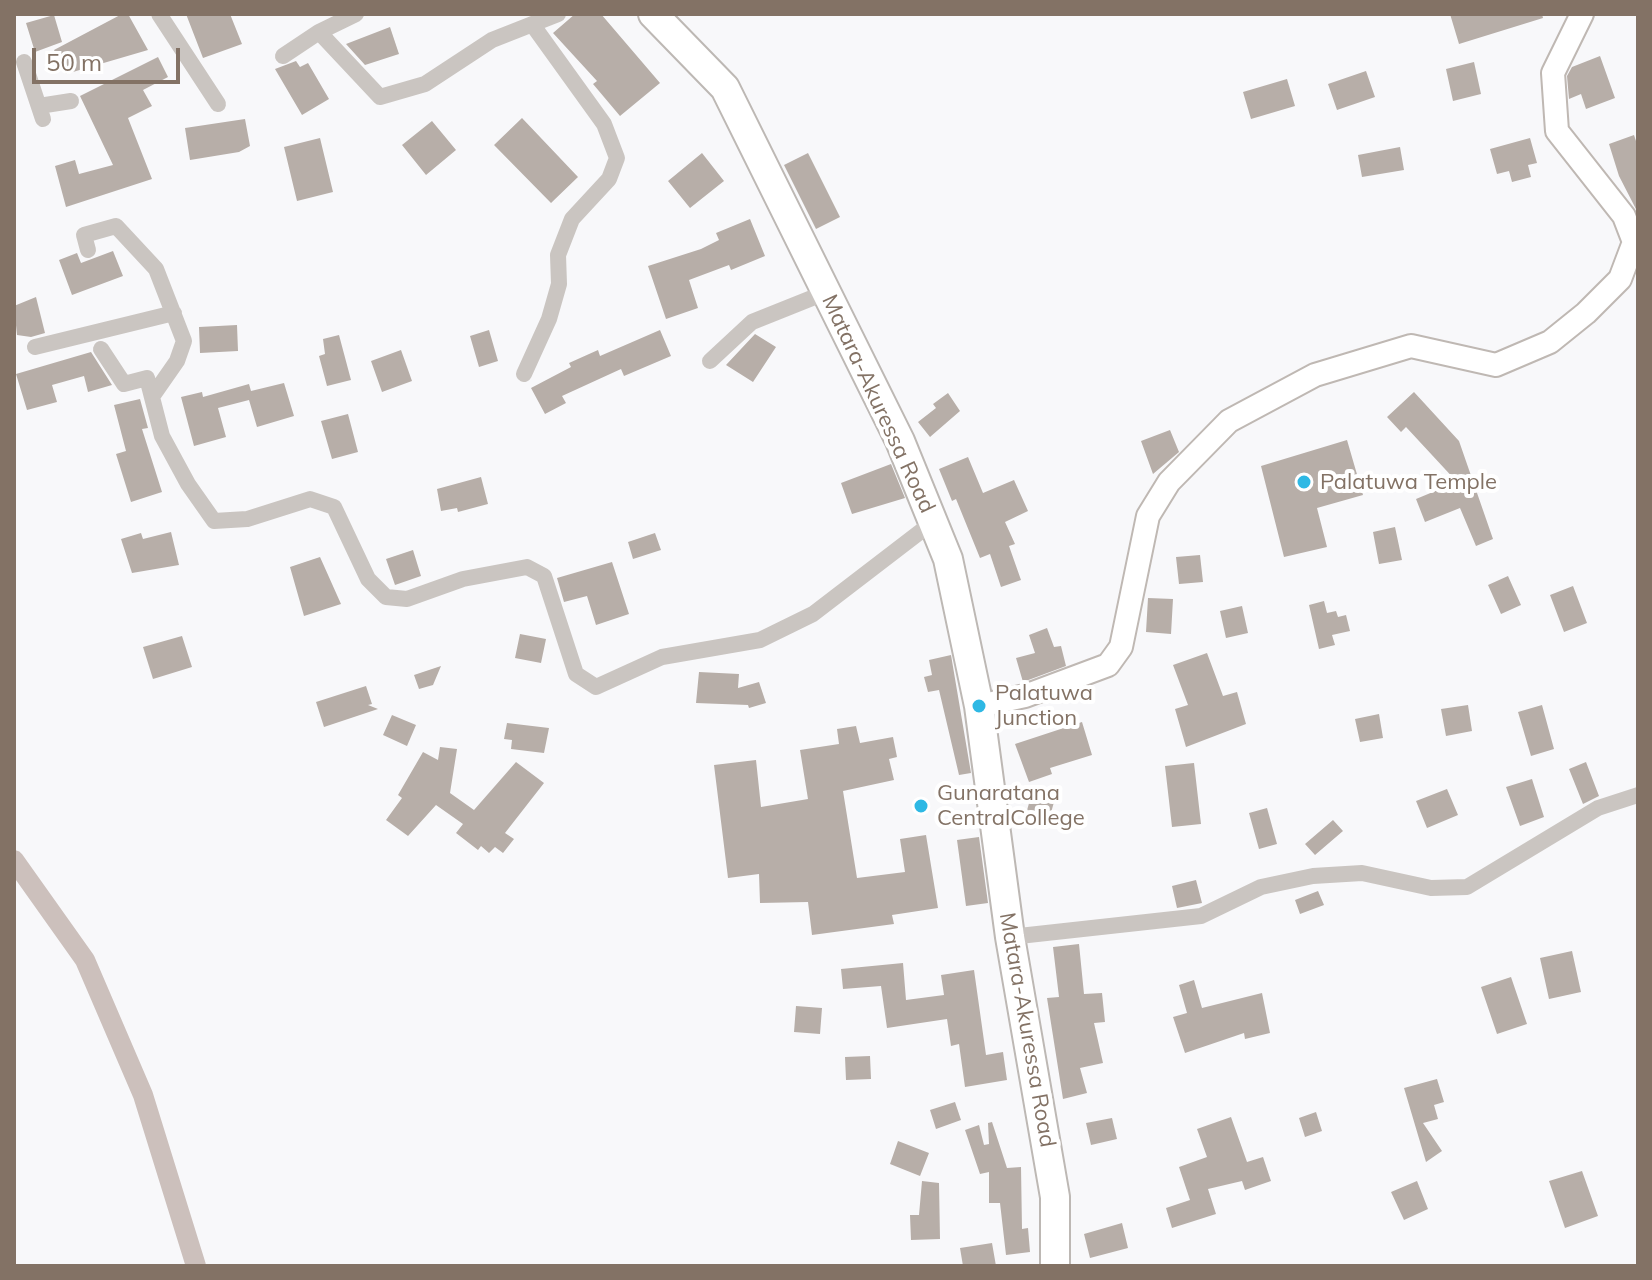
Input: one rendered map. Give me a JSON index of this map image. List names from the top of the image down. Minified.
{"streets":{"highway":["Matara-Akuressa Road"]},"places":["Palatuwa Temple","Palatuwa Junction","Gunaratana CentralCollege"],"scale_bar":"50 m"}
